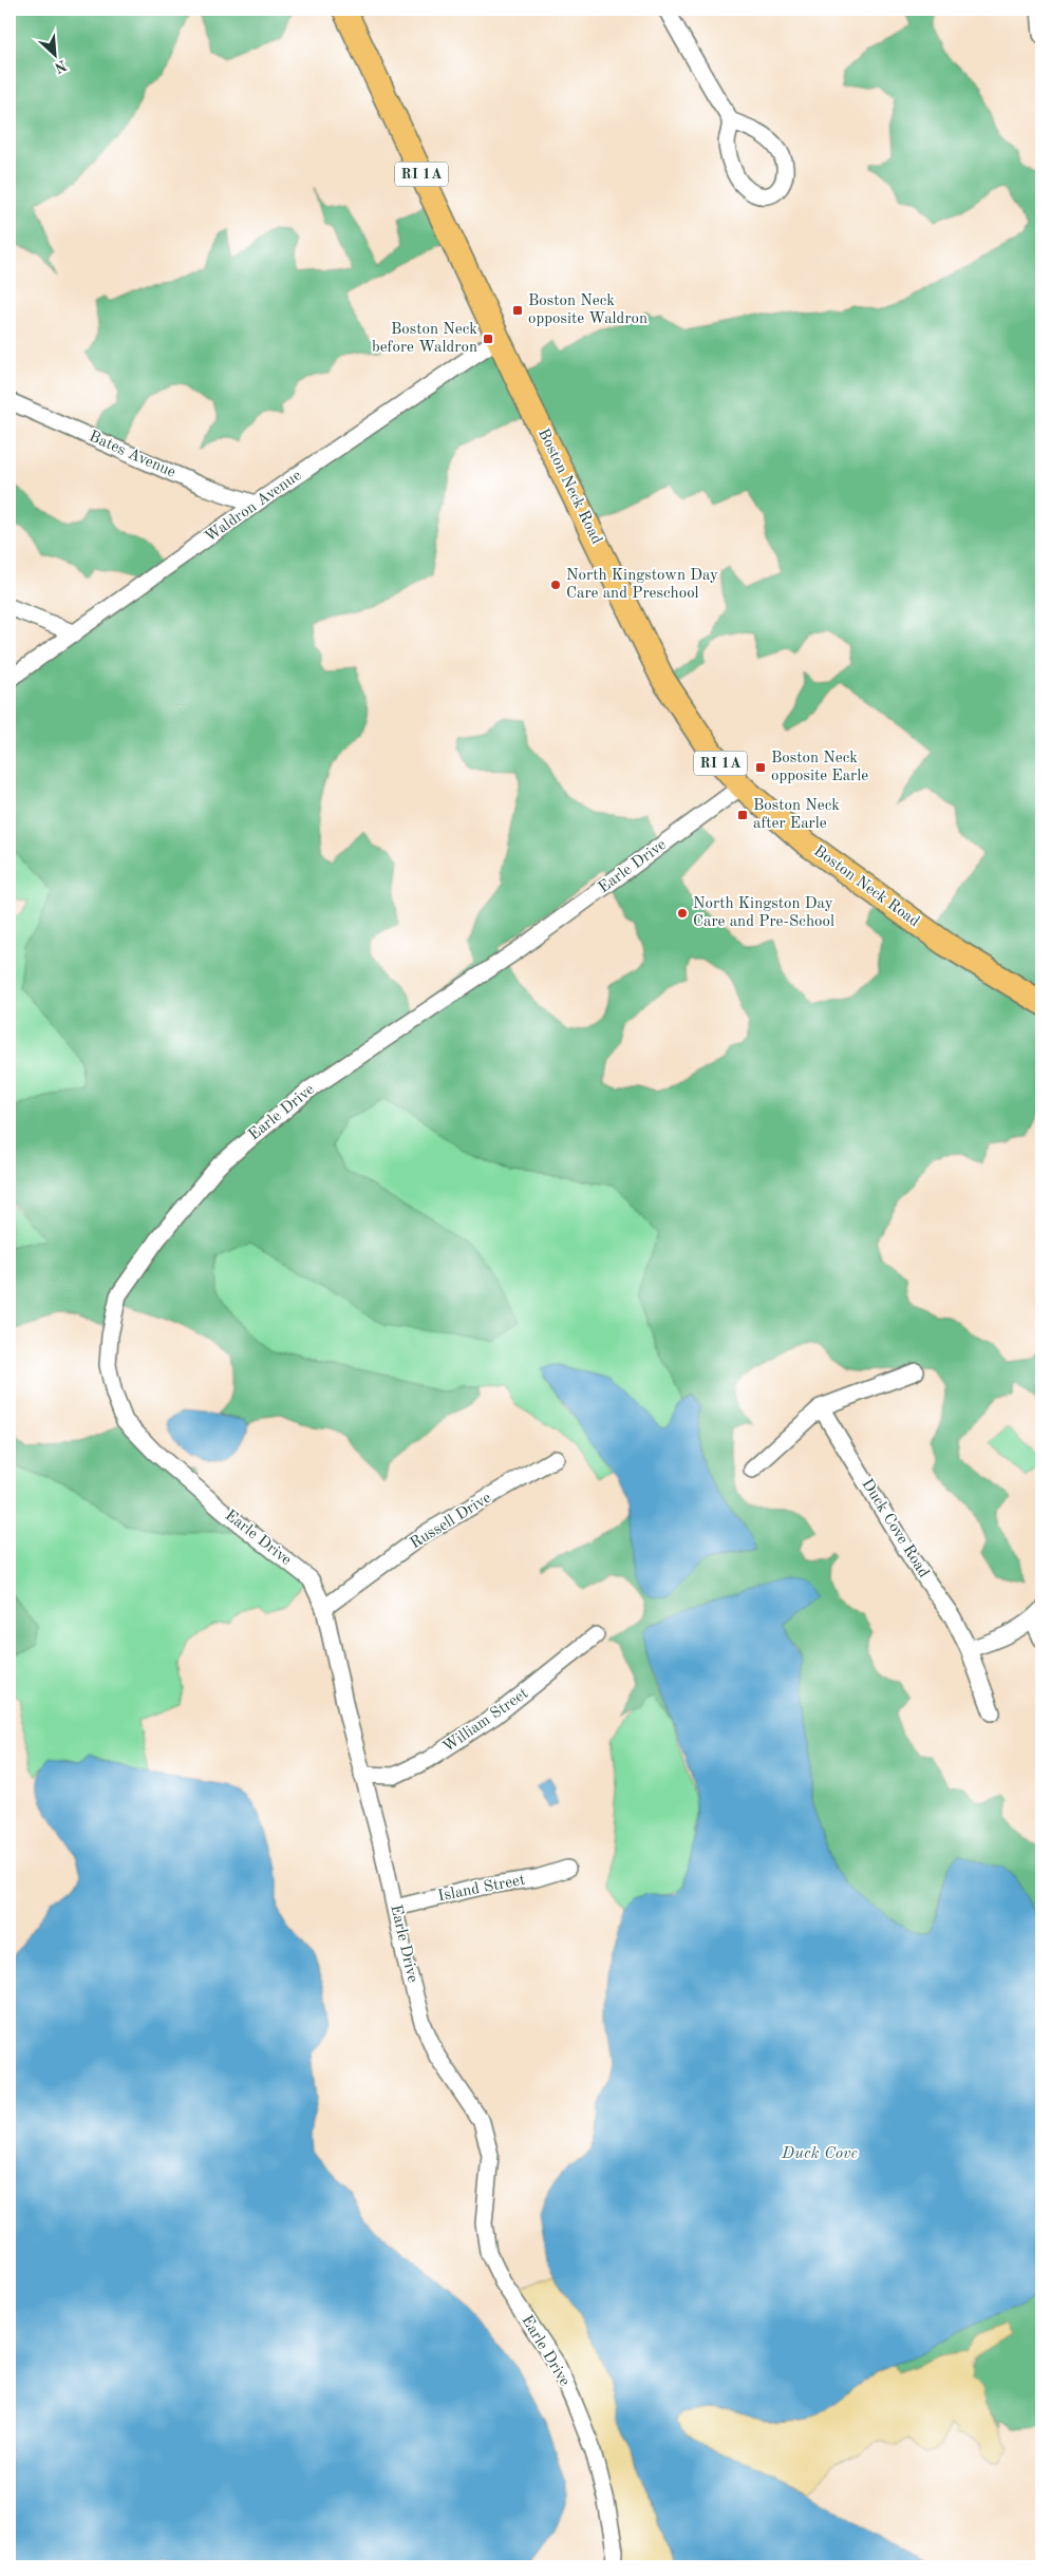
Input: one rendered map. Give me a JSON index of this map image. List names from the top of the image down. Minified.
{"streets":{"main road":["RI 1A","Boston Neck Road"],"street":["Bates Avenue","Waldron Avenue","Earle Drive","Russell Drive","Duck Cove Road","William Street","Island Street"]},"crossings":[["Bates Avenue","Waldron Avenue"],["Boston Neck Road","Waldron Avenue"],["Boston Neck Road","Earle Drive"],["Earle Drive","Russell Drive"],["Earle Drive","William Street"],["Earle Drive","Island Street"]],"water":["Duck Cove"],"places":{"transit":["Boston Neck opposite Waldron","Boston Neck before Waldron","Boston Neck opposite Earle","Boston Neck after Earle"],"other":["North Kingstown Day Care and Preschool","North Kingston Day Care and Pre-School"]},"north":"bottom right"}
